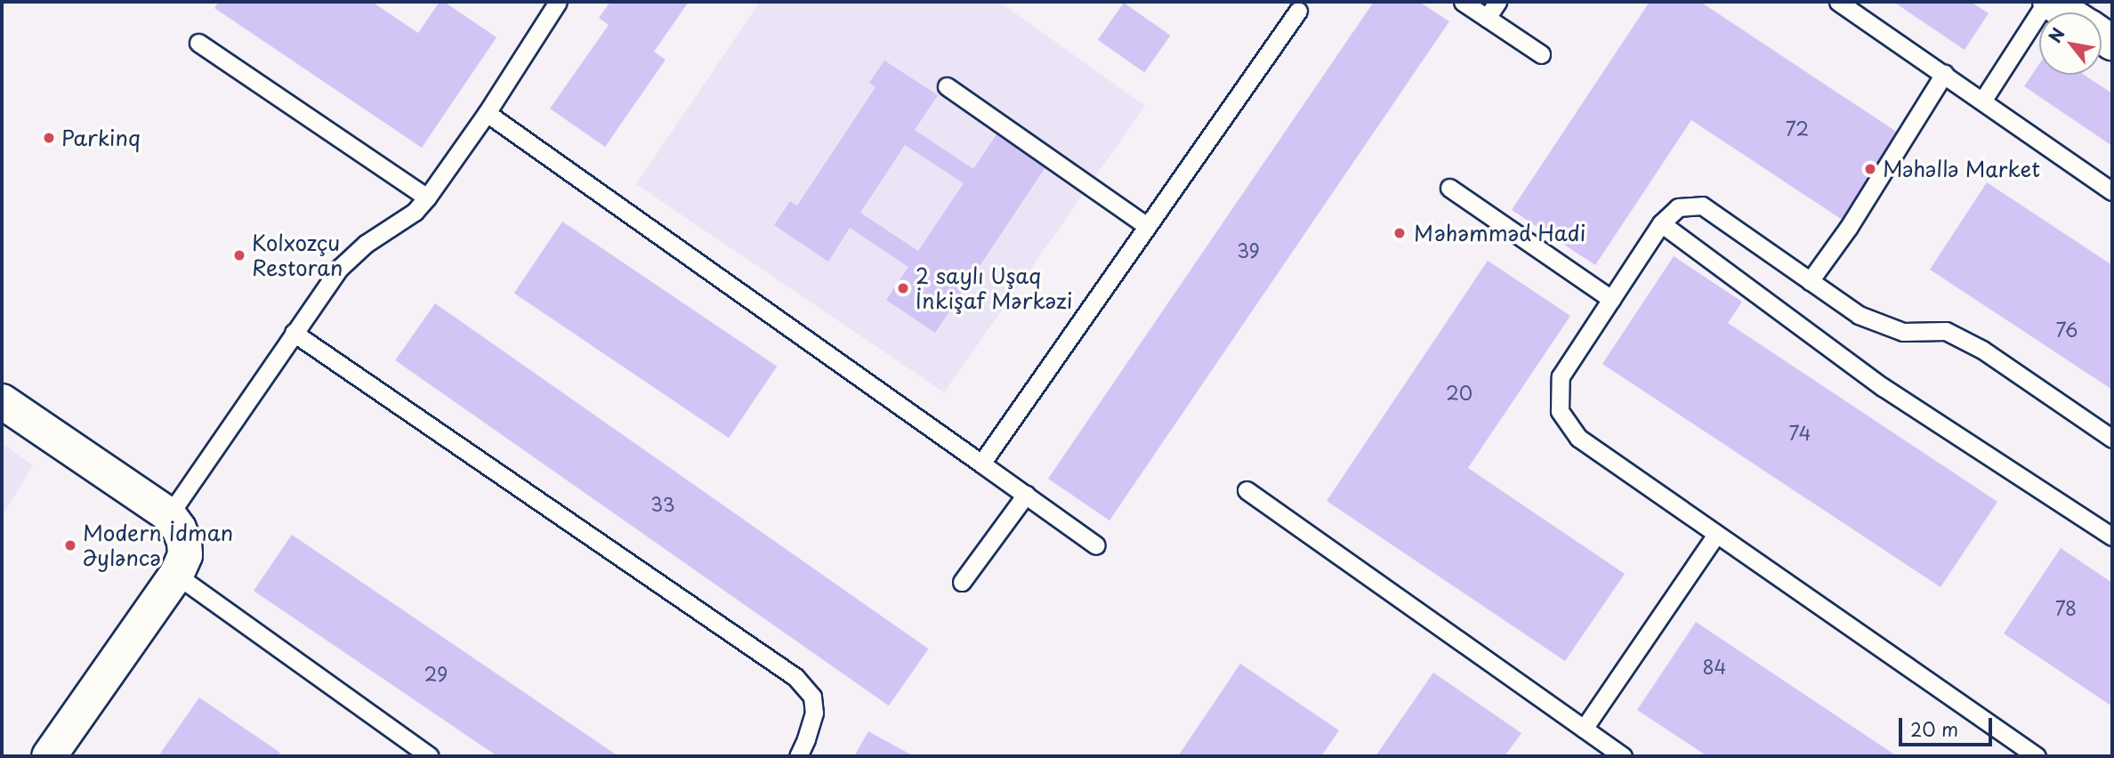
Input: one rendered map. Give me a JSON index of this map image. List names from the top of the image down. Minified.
{"places":["Parkinq","Mәhәllә Market","Məhəmməd Hadi","Kolxozçu Restoran","2 saylı Uşaq İnkişaf Mərkəzi","Modern İdman Əyləncə"],"house_numbers":["72","39","76","20","74","33","78","84","29"],"scale_bar":"20 m","north":"top left"}
